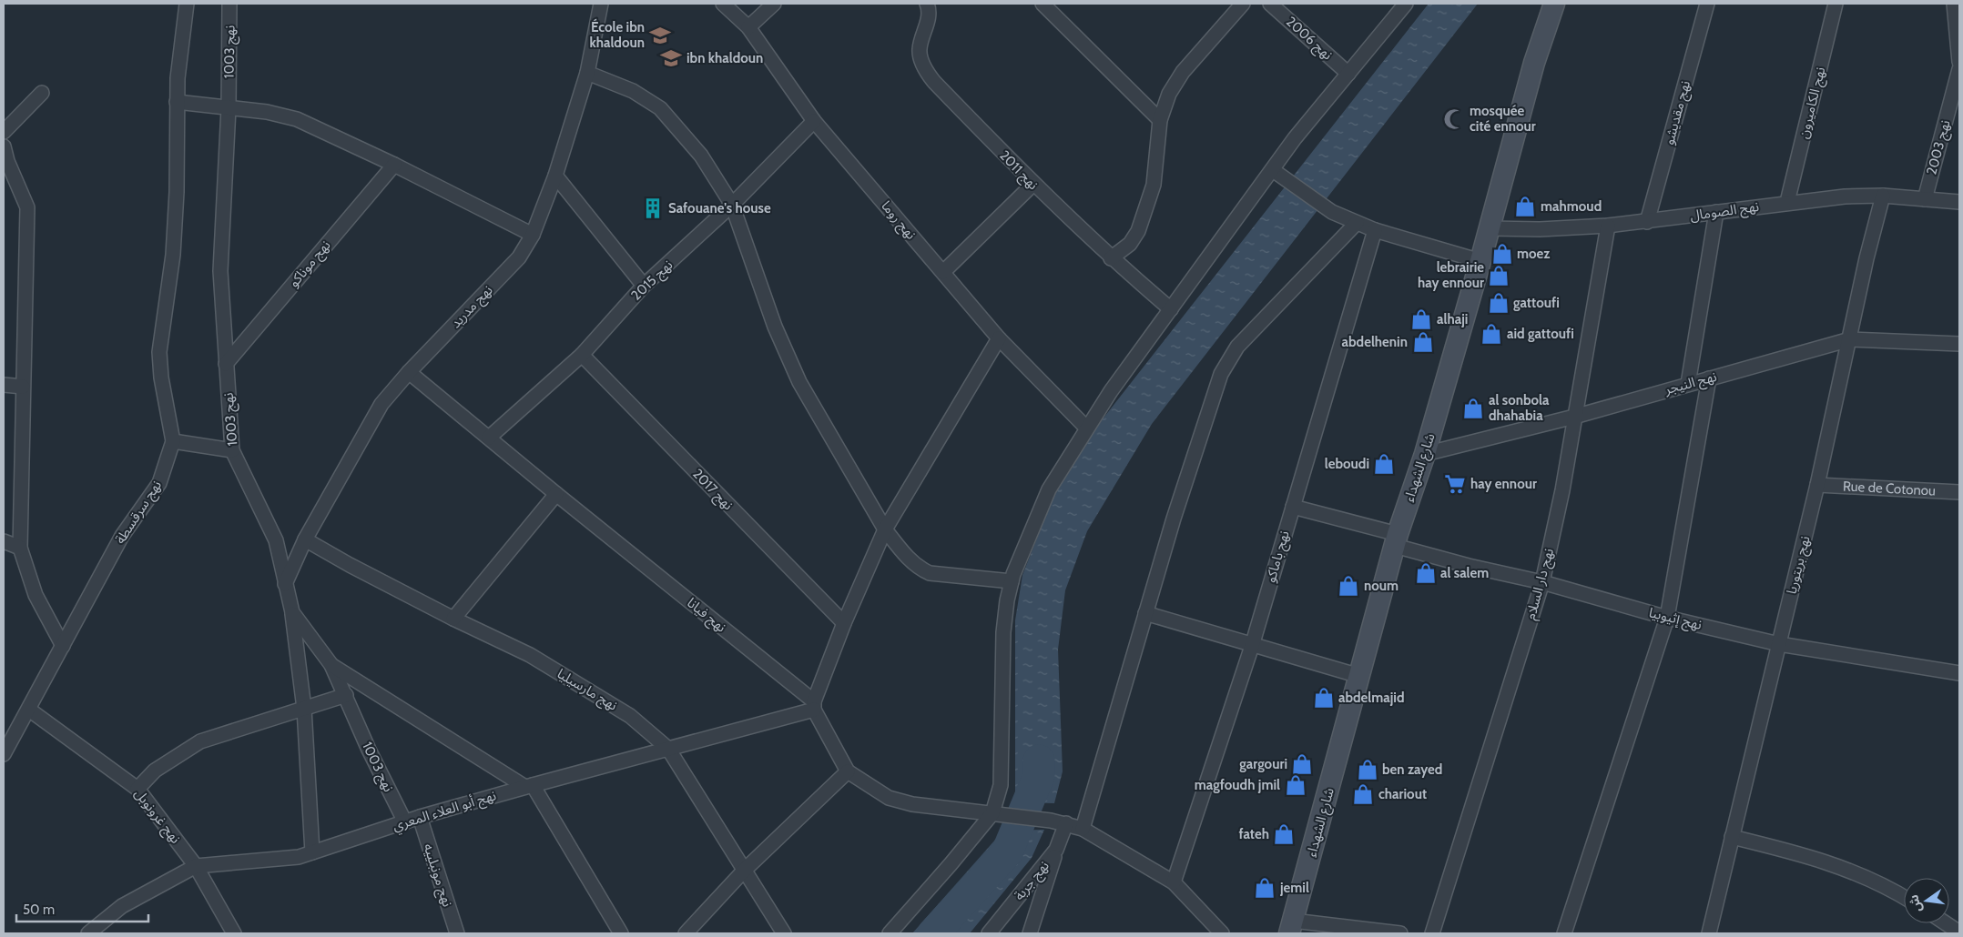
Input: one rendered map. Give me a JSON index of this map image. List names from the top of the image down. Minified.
{"streets":{"main road":["شارع الشهداء"],"street":["نهج 2006","نهج 1003","نهج الكاميرون","نهج مقديشو","نهج 2003","نهج 2011","نهج الصومال","نهج روما","نهج موناكو","نهج 2015","نهج مدريد","نهج النيجر","Rue de Cotonou","نهج 2017","نهج سرقسطة","نهج باماكو","نهج بريتوريا","نهج دار السلام","نهج فيانا","نهج إثيوبيا","نهج مارسيليا","نهج أبو العلاء المعري","نهج غرونوبل","نهج مونبلييه","نهج جربة"]},"crossings":[["نهج 1003","نهج موناكو"],["نهج 1003","نهج مدريد"],["نهج 1003","نهج أبو العلاء المعري"],["نهج الكاميرون","نهج الصومال"],["نهج مقديشو","نهج الصومال"],["نهج 2003","نهج الصومال"],["نهج الصومال","شارع الشهداء"],["نهج الصومال","نهج بريتوريا"],["نهج الصومال","نهج دار السلام"],["نهج روما","نهج 2015"],["نهج 2015","نهج 2017"],["نهج 2015","نهج فيانا"],["نهج مدريد","نهج فيانا"],["نهج مدريد","نهج مارسيليا"],["نهج النيجر","شارع الشهداء"],["نهج النيجر","نهج بريتوريا"],["نهج النيجر","نهج دار السلام"],["شارع الشهداء","نهج إثيوبيا"],["Rue de Cotonou","نهج بريتوريا"],["نهج سرقسطة","نهج غرونوبل"],["نهج باماكو","نهج فيانا"],["نهج باماكو","نهج إثيوبيا"],["نهج بريتوريا","نهج إثيوبيا"],["نهج دار السلام","نهج إثيوبيا"],["نهج فيانا","نهج أبو العلاء المعري"],["نهج فيانا","نهج جربة"],["نهج مارسيليا","نهج أبو العلاء المعري"],["نهج أبو العلاء المعري","نهج غرونوبل"],["نهج أبو العلاء المعري","نهج مونبلييه"]],"places":{"school or university":["École ibn khaldoun","ibn khaldoun"],"mosque":["mosquée cité ennour"],"shop":["mahmoud","moez","lebrairie hay ennour","gattoufi","alhaji","aid gattoufi","abdelhenin","al sonbola dhahabia","leboudi","al salem","noum","abdelmajid","gargouri","ben zayed","magfoudh jmil","chariout","fateh","jemil"],"building":["Safouane's house"],"supermarket":["hay ennour"]},"scale_bar":"50 m","north":"left"}
